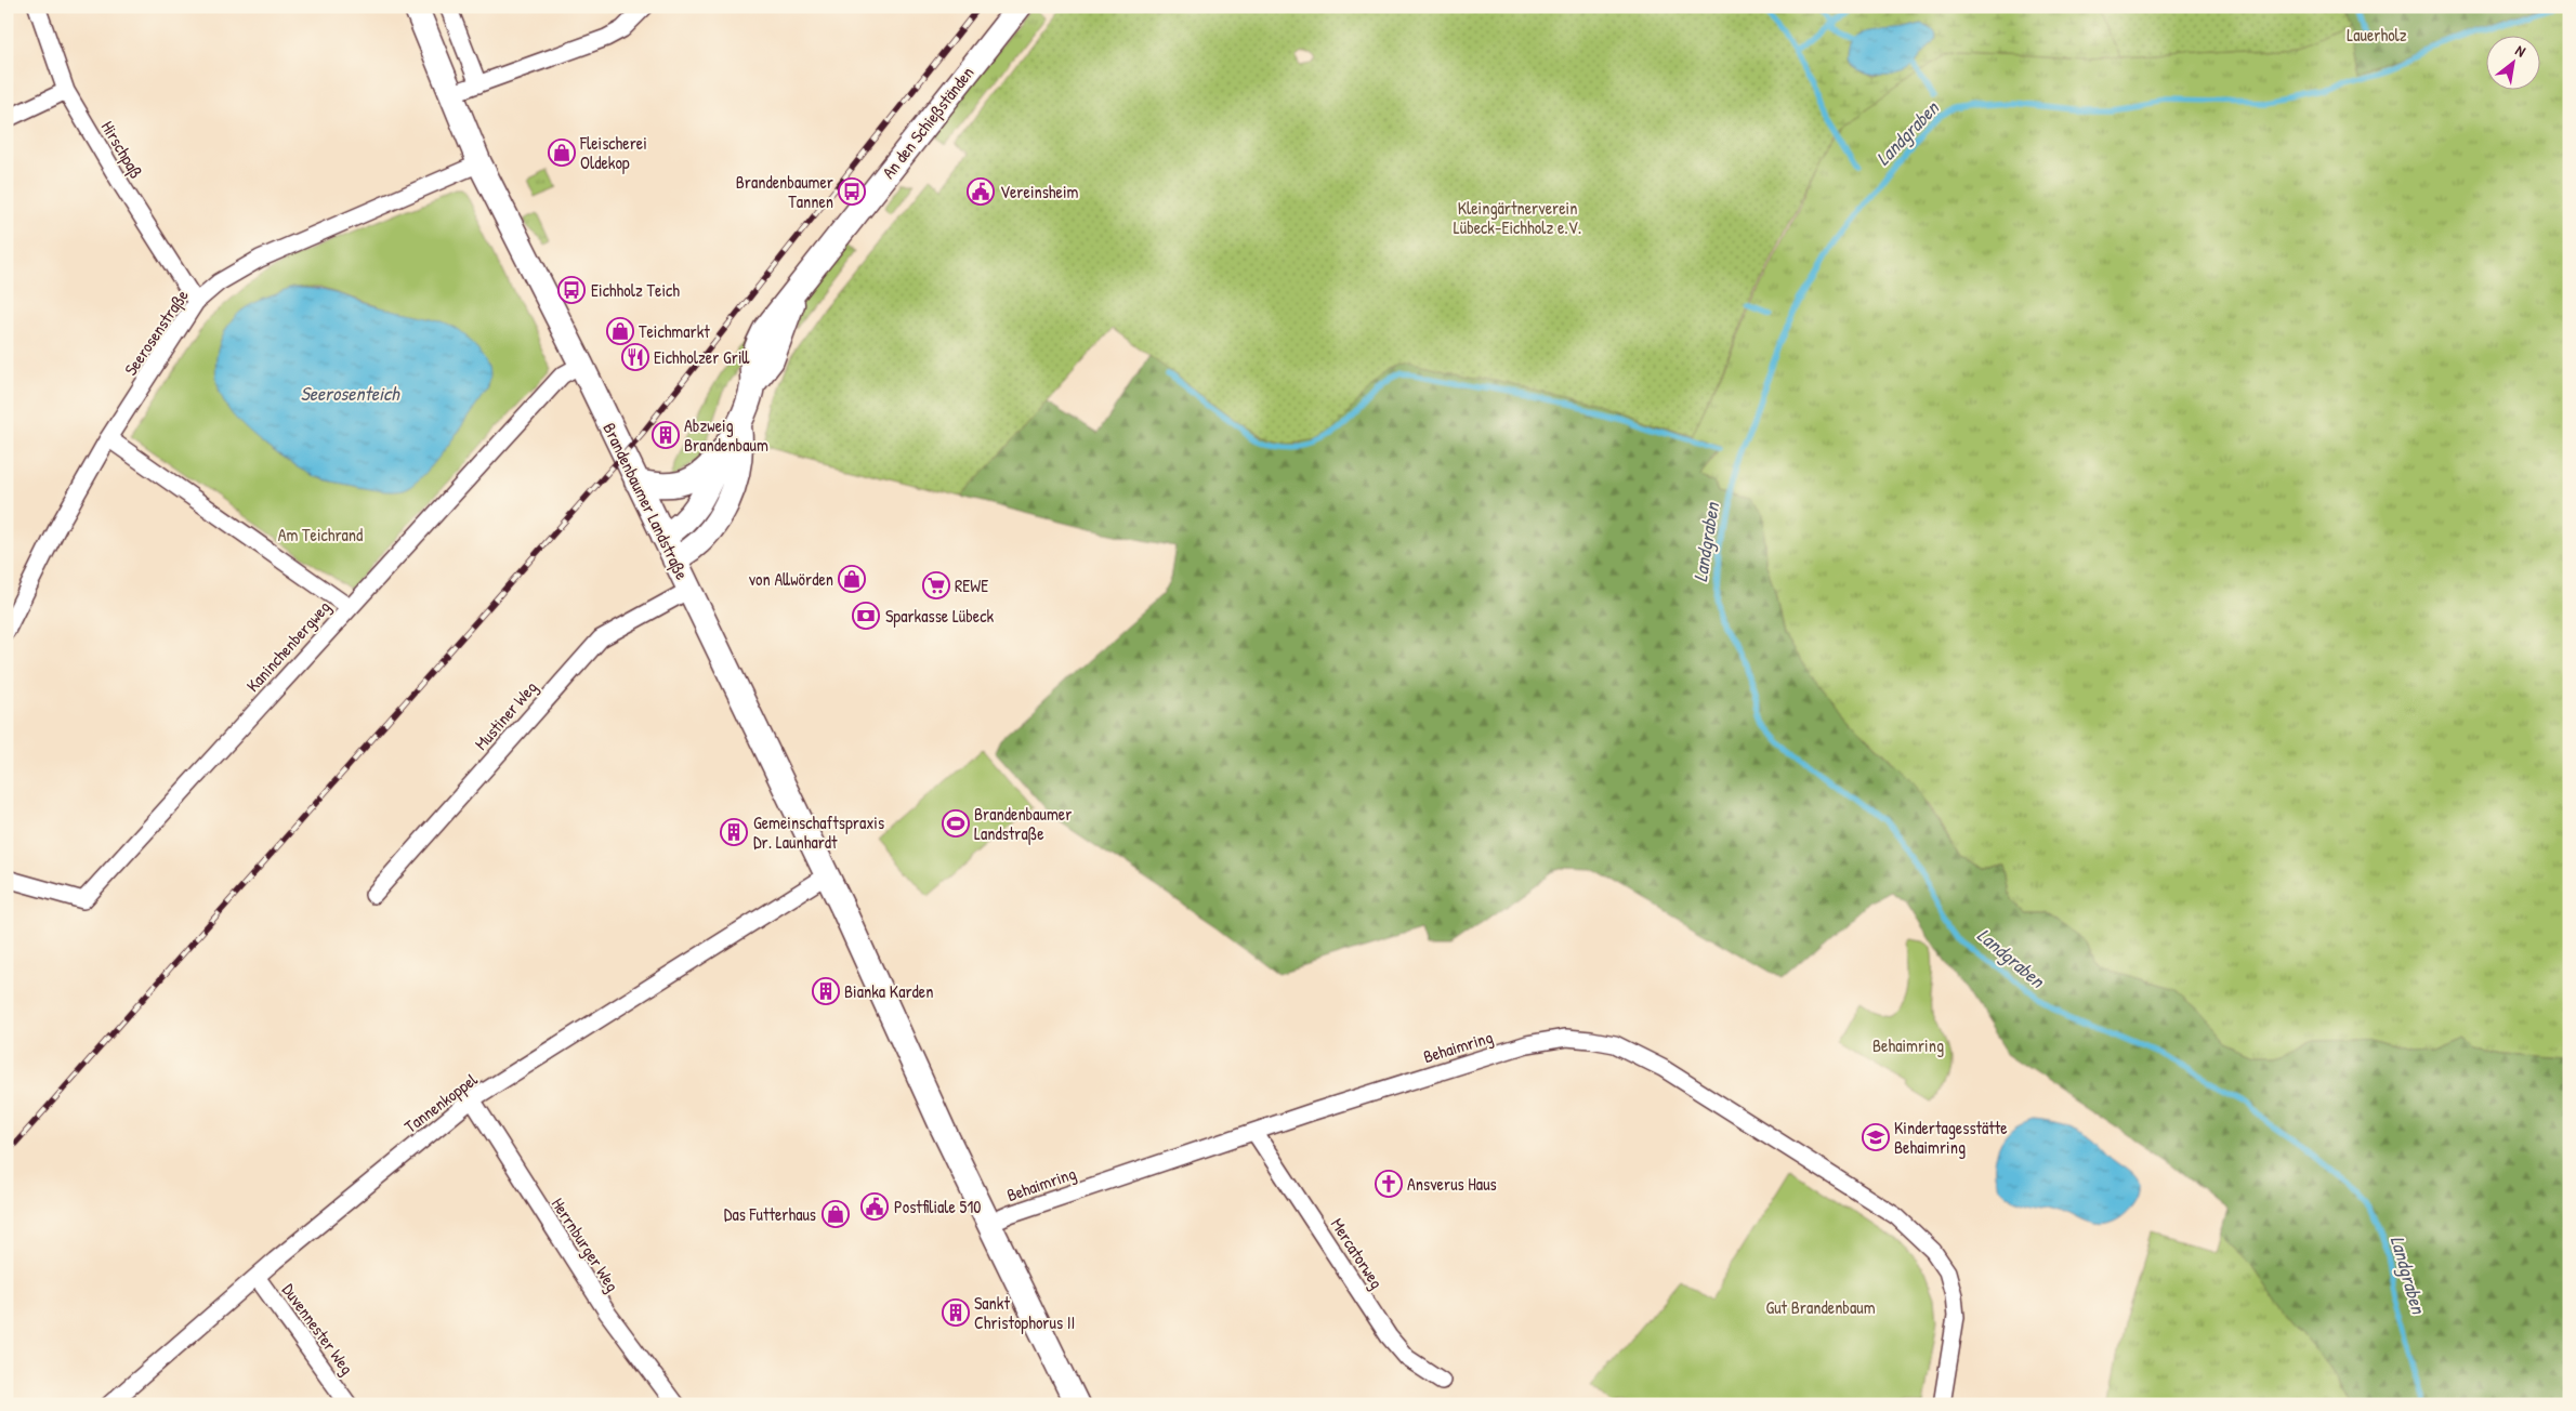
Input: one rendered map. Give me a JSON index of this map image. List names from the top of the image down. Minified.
{"streets":{"main road":["An den Schießständen","Brandenbaumer Landstraße"],"street":["Hirschpaß","Seerosenstraße","Kaninchenbergweg","Mustiner Weg","Behaimring","Tannenkoppel","Herrnburger Weg","Mercatorweg","Duvennester Weg"]},"crossings":[["An den Schießständen","Brandenbaumer Landstraße"],["Hirschpaß","Seerosenstraße"],["Seerosenstraße","Brandenbaumer Landstraße"],["Brandenbaumer Landstraße","Kaninchenbergweg"],["Brandenbaumer Landstraße","Mustiner Weg"],["Brandenbaumer Landstraße","Behaimring"],["Brandenbaumer Landstraße","Tannenkoppel"],["Behaimring","Mercatorweg"],["Tannenkoppel","Herrnburger Weg"],["Tannenkoppel","Duvennester Weg"]],"water":["Landgraben","Seerosenteich"],"parks":["Lauerholz","Kleingärtnerverein Lübeck-Eichholz e.V.","Am Teichrand","Behaimring","Gut Brandenbaum"],"places":{"shop":["Fleischerei Oldekop","Teichmarkt","von Allwörden","Das Futterhaus"],"bus stop":["Brandenbaumer Tannen","Eichholz Teich"],"public building":["Vereinsheim","Postfiliale 510"],"restaurant":["Eichholzer Grill"],"building":["Abzweig Brandenbaum","Gemeinschaftspraxis Dr. Launhardt","Bianka Karden","Sankt Christophorus II"],"supermarket":["REWE"],"bank":["Sparkasse Lübeck"],"sports":["Brandenbaumer Landstraße"],"school or university":["Kindertagesstätte Behaimring"],"church":["Ansverus Haus"]},"north":"top right"}
